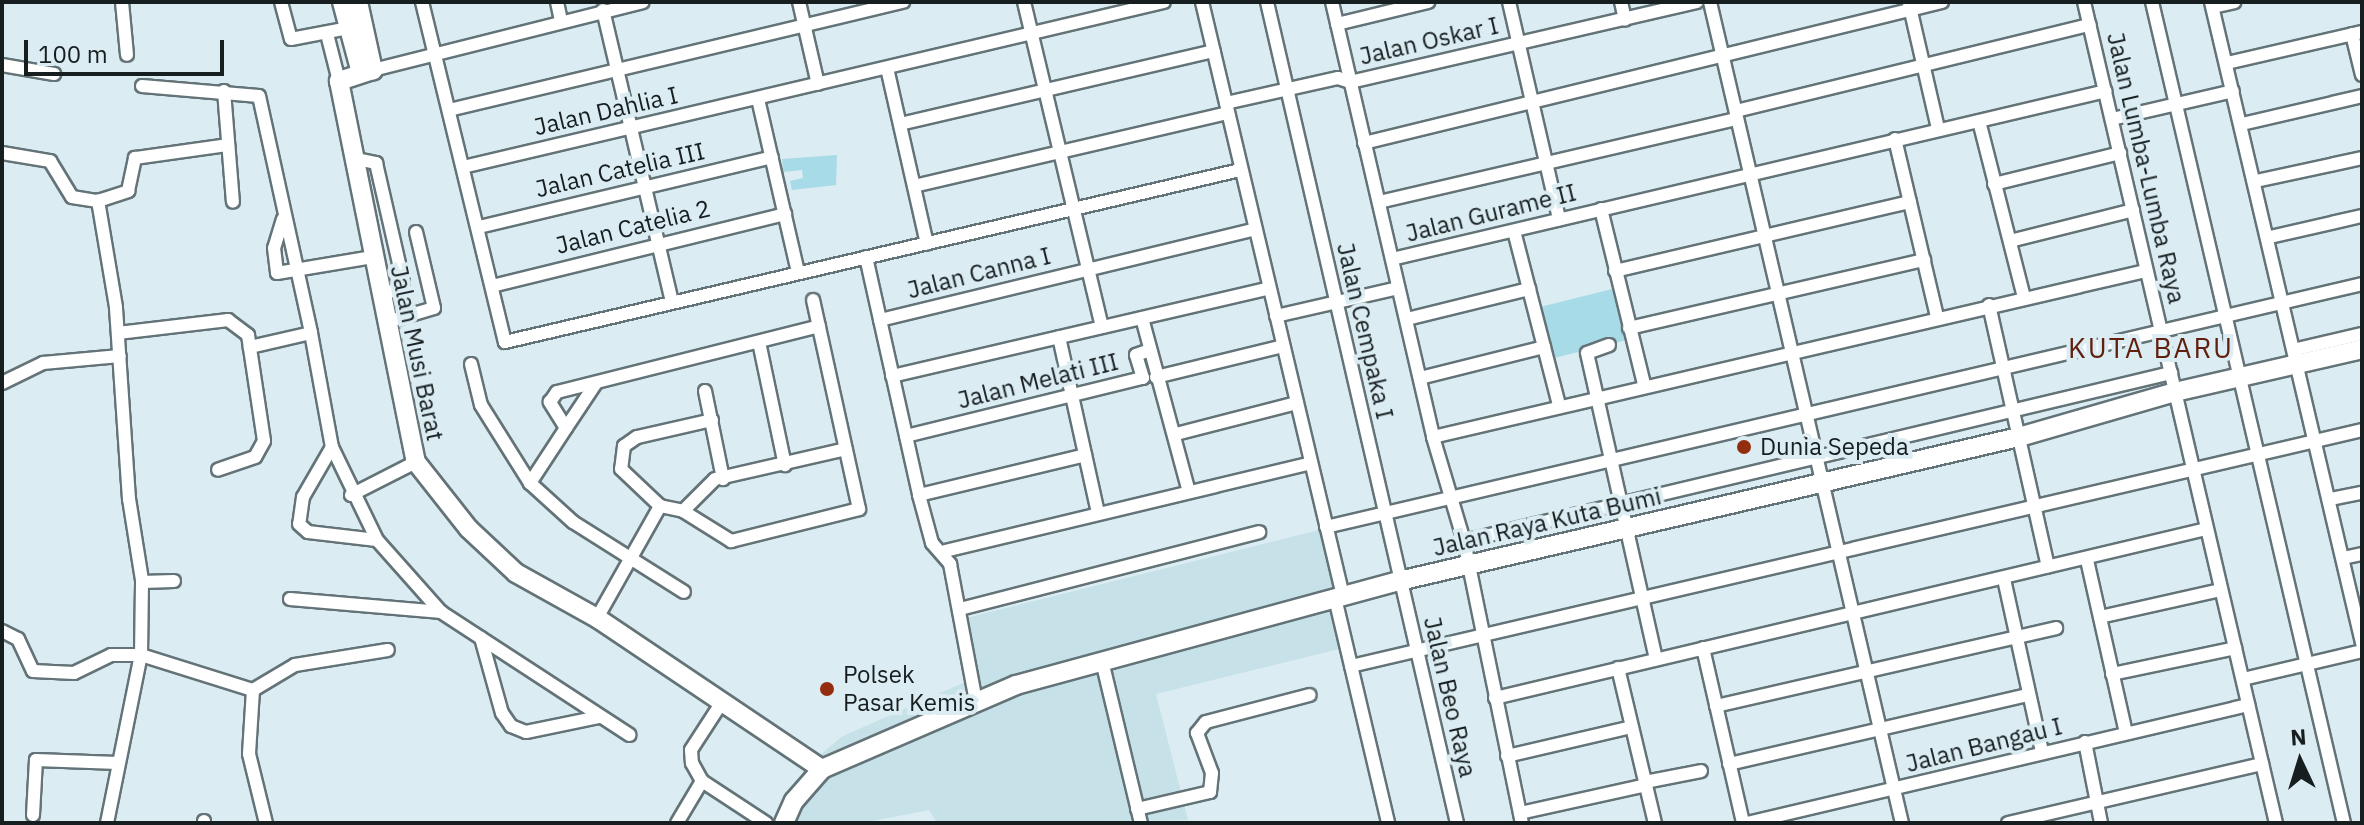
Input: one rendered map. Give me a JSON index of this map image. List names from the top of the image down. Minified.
{"streets":{"street":["Jalan Oskar I","Jalan Dahlia I","Jalan Lumba-Lumba Raya","Jalan Catelia III","Jalan Gurame II","Jalan Catelia 2","Jalan Canna I","Jalan Cempaka I","Jalan Musi Barat","Jalan Melati III","Jalan Raya Kuta Bumi","Jalan Beo Raya","Jalan Bangau I"]},"crossings":[["Jalan Oskar I","Jalan Cempaka I"],["Jalan Lumba-Lumba Raya","Jalan Gurame II"],["Jalan Lumba-Lumba Raya","Jalan Raya Kuta Bumi"],["Jalan Lumba-Lumba Raya","Jalan Bangau I"],["Jalan Cempaka I","Jalan Raya Kuta Bumi"],["Jalan Cempaka I","Jalan Beo Raya"],["Jalan Musi Barat","Jalan Raya Kuta Bumi"],["Jalan Raya Kuta Bumi","Jalan Beo Raya"]],"districts":["KUTA BARU"],"places":["Dunia Sepeda","Polsek Pasar Kemis"],"scale_bar":"100 m","north":"top"}
